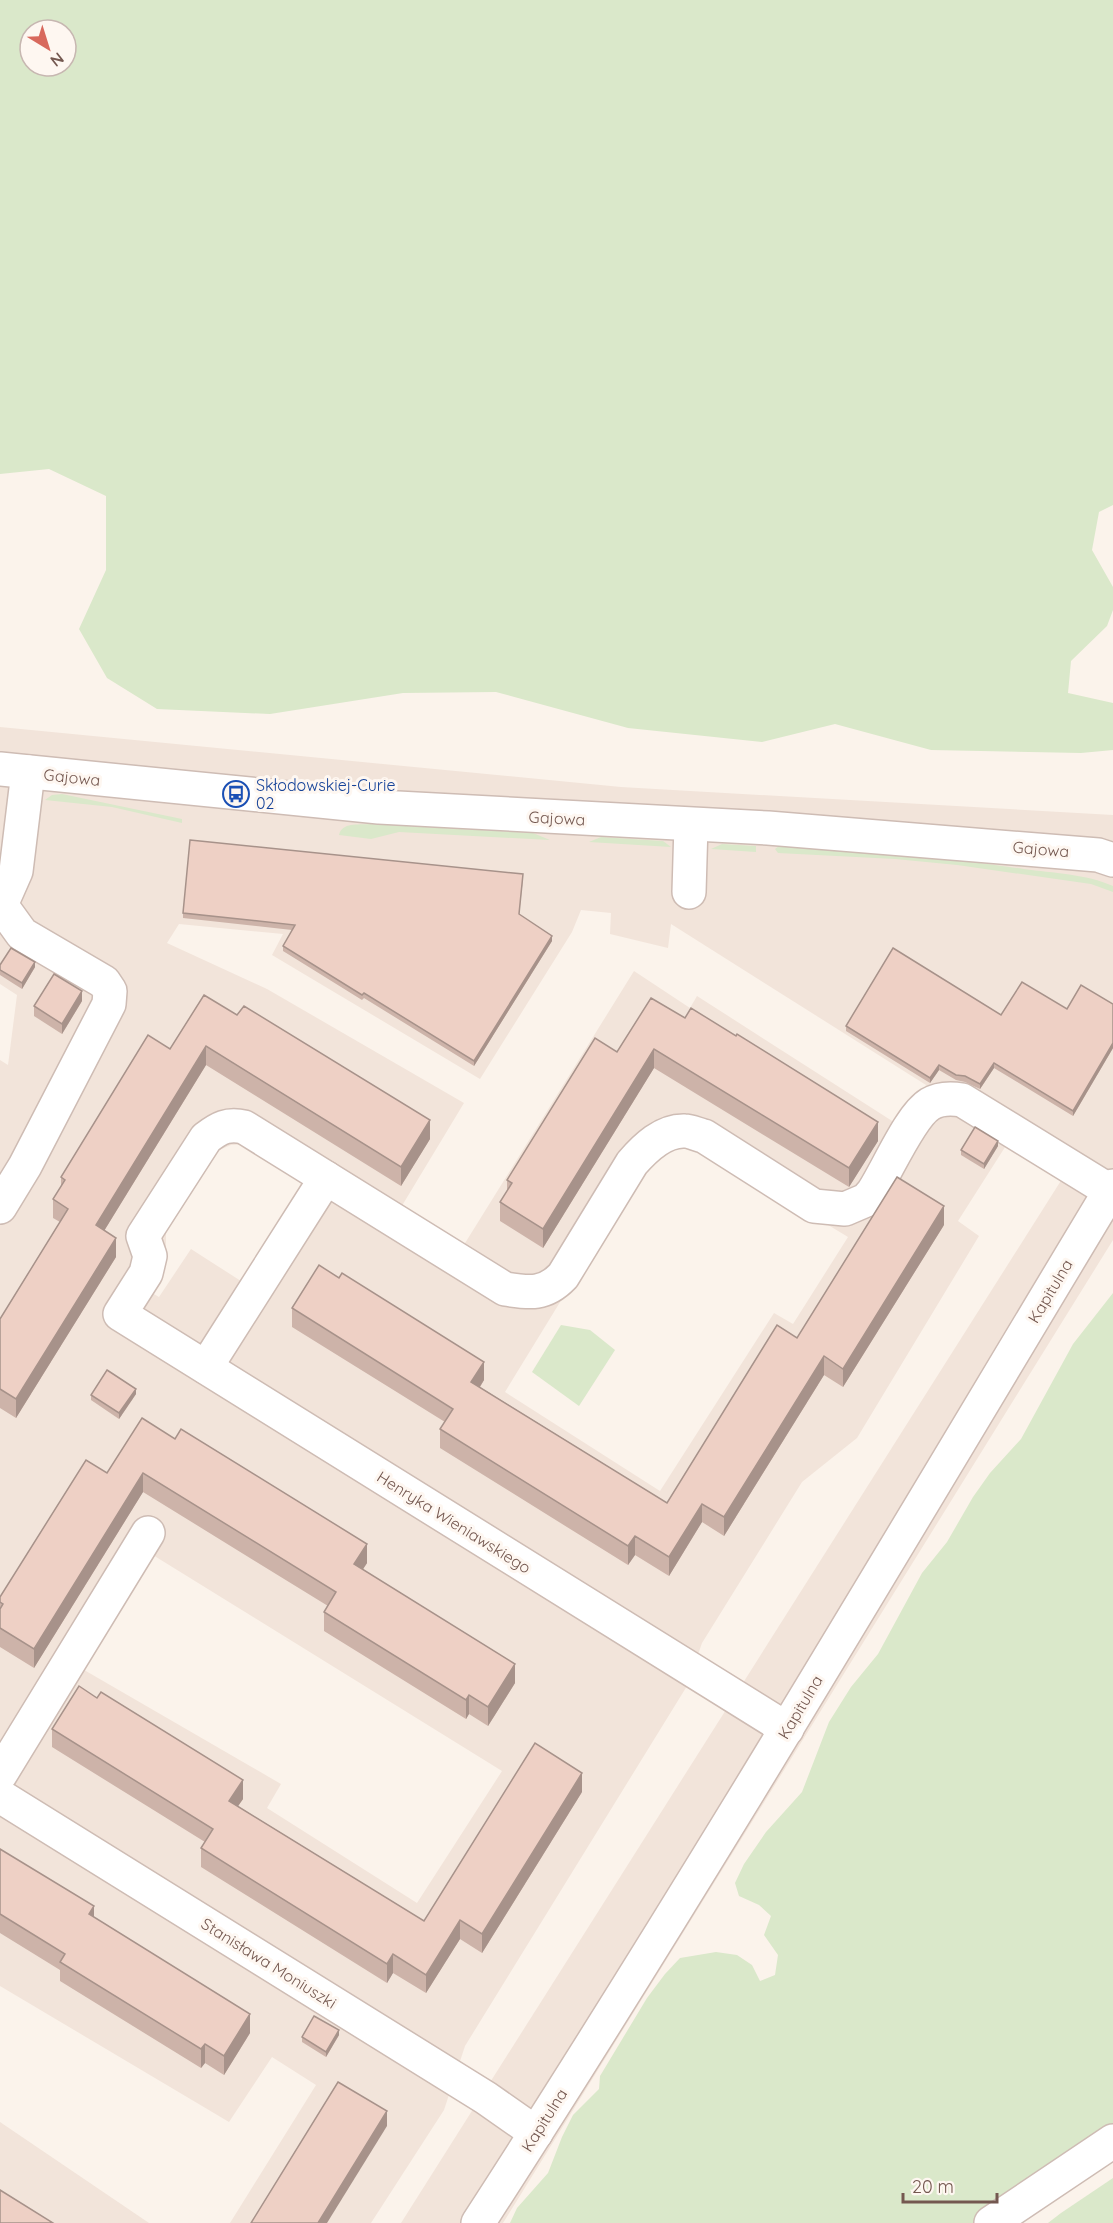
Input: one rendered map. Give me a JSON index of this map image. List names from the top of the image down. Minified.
{"streets":{"street":["Gajowa","Kapitulna","Henryka Wieniawskiego","Stanisława Moniuszki"]},"crossings":[["Kapitulna","Henryka Wieniawskiego"],["Kapitulna","Stanisława Moniuszki"]],"places":{"bus stop":["Skłodowskiej-Curie 02"]},"scale_bar":"20 m","north":"bottom right"}
